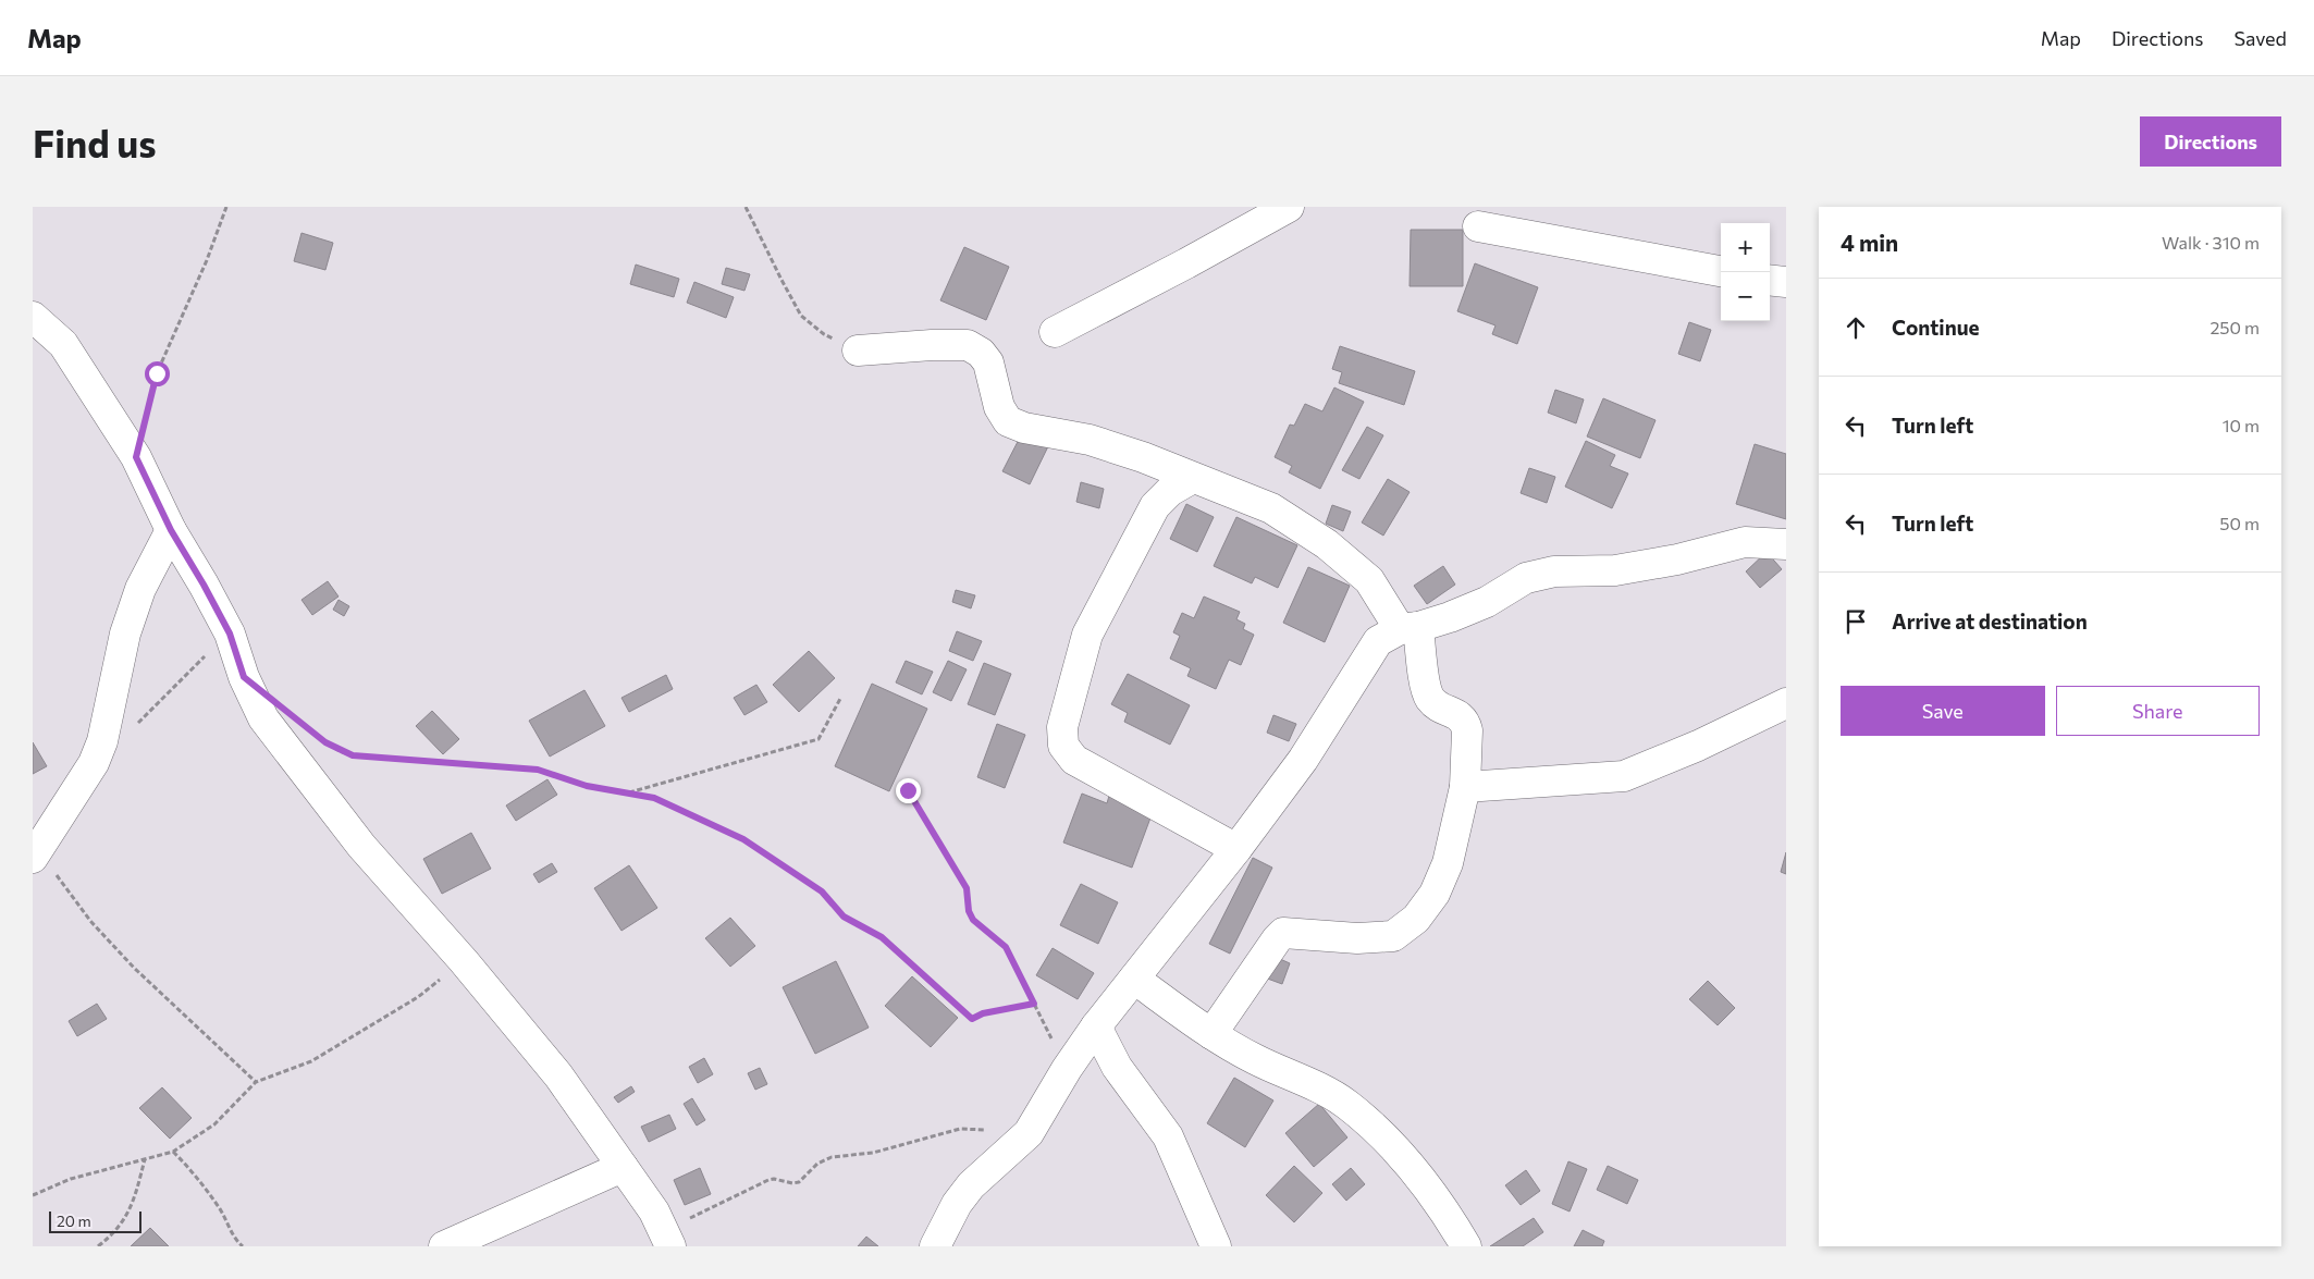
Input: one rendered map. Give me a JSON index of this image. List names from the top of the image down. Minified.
{"scale_bar":"20 m","page":{"header":"Map","nav":["Map","Directions","Saved"],"buttons":["Directions",["Save","Share"]],"title":"Find us","heading":["4 min","Walk · 310 m"],"map_buttons":["+","−"],"list":[["Continue","250 m"],["Turn left","10 m"],["Turn left","50 m"],"Arrive at destination"],"scale":"20 m"}}
